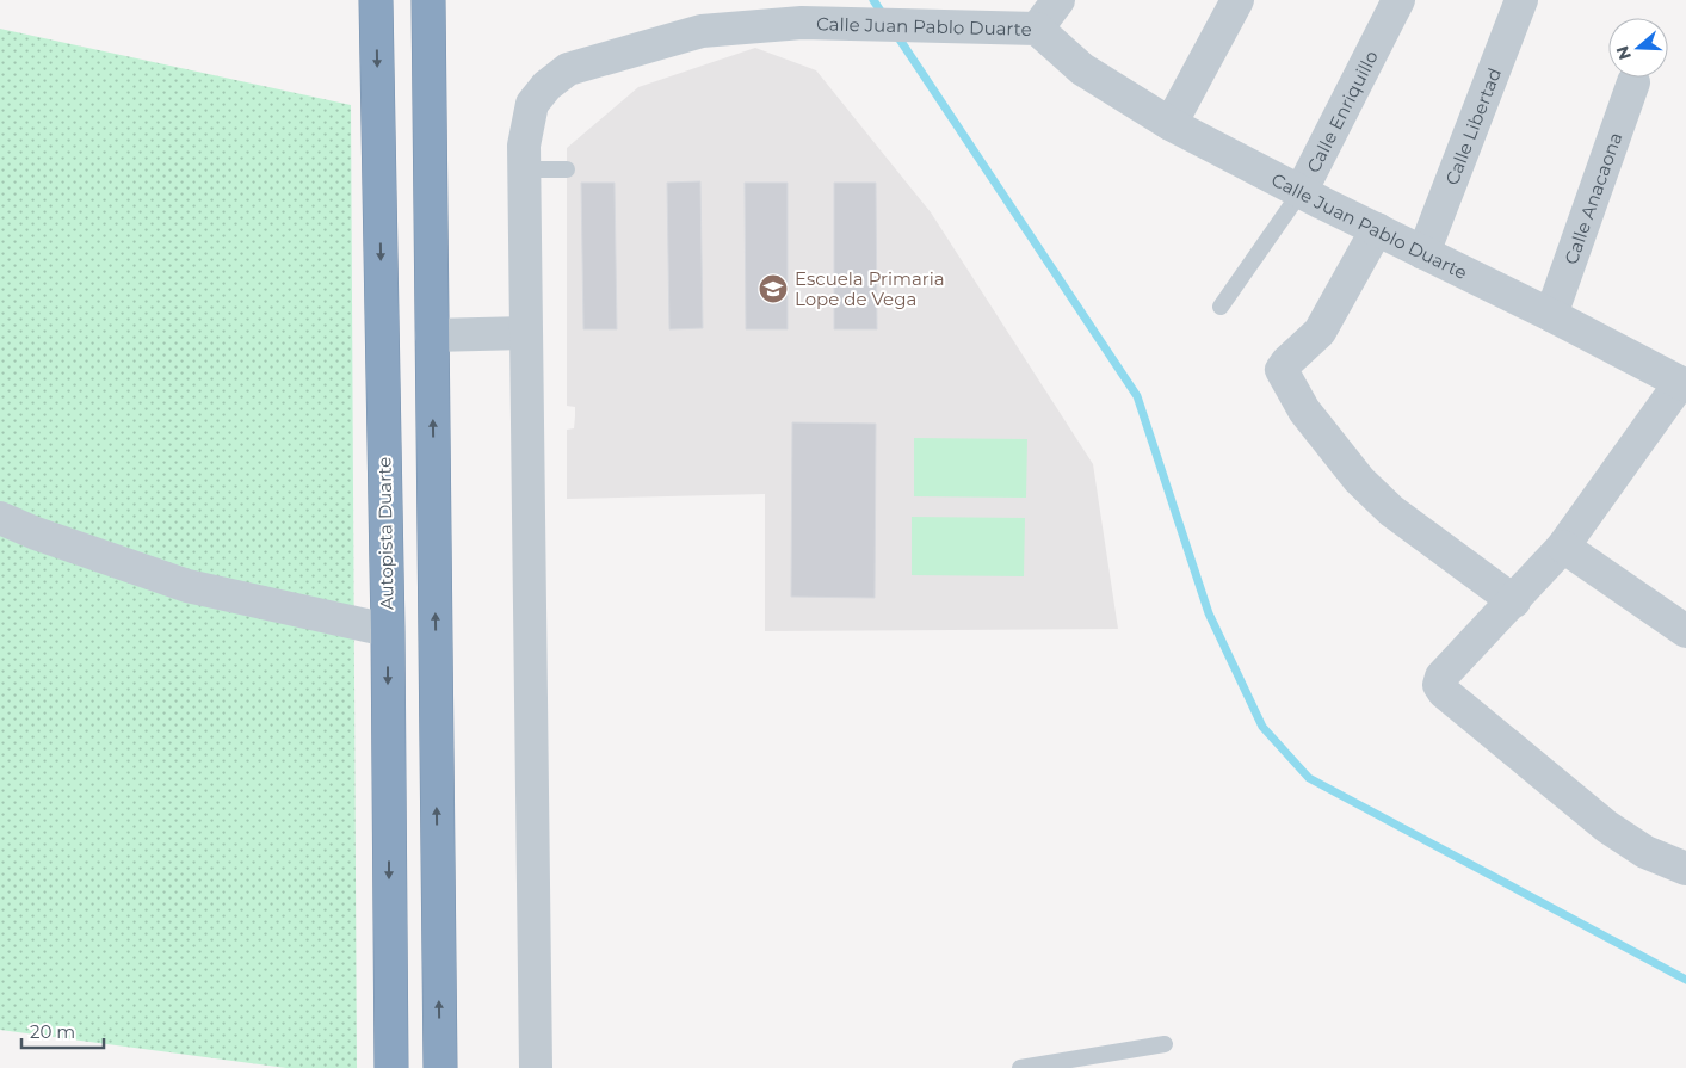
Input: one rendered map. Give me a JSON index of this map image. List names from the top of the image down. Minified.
{"streets":{"highway":["Autopista Duarte"],"street":["Calle Juan Pablo Duarte","Calle Enriquillo","Calle Libertad","Calle Anacaona"]},"crossings":[["Calle Juan Pablo Duarte","Calle Enriquillo"],["Calle Juan Pablo Duarte","Calle Libertad"],["Calle Juan Pablo Duarte","Calle Anacaona"]],"places":{"school or university":["Escuela Primaria Lope de Vega"]},"scale_bar":"20 m","north":"left"}
